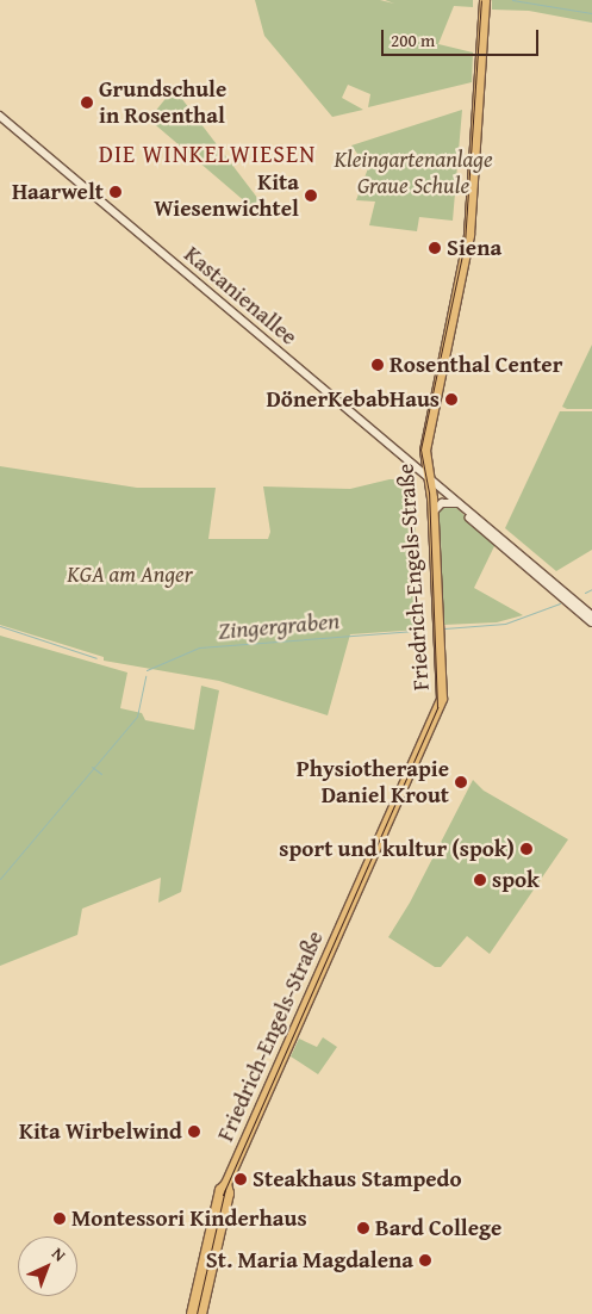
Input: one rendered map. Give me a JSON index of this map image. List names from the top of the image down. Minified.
{"streets":{"main road":["Friedrich-Engels-Straße"],"street":["Kastanienallee"]},"crossings":[["Kastanienallee","Friedrich-Engels-Straße"]],"districts":["DIE WINKELWIESEN"],"water":["Zingergraben"],"parks":["Kleingartenanlage Graue Schule","KGA am Anger"],"places":["Grundschule in Rosenthal","Haarwelt","Kita Wiesenwichtel","Siena","Rosenthal Center","DönerKebabHaus","Physiotherapie Daniel Krout","sport und kultur (spok)","spok","Kita Wirbelwind","Steakhaus Stampedo","Montessori Kinderhaus","Bard College","St. Maria Magdalena"],"scale_bar":"200 m","north":"top right"}
